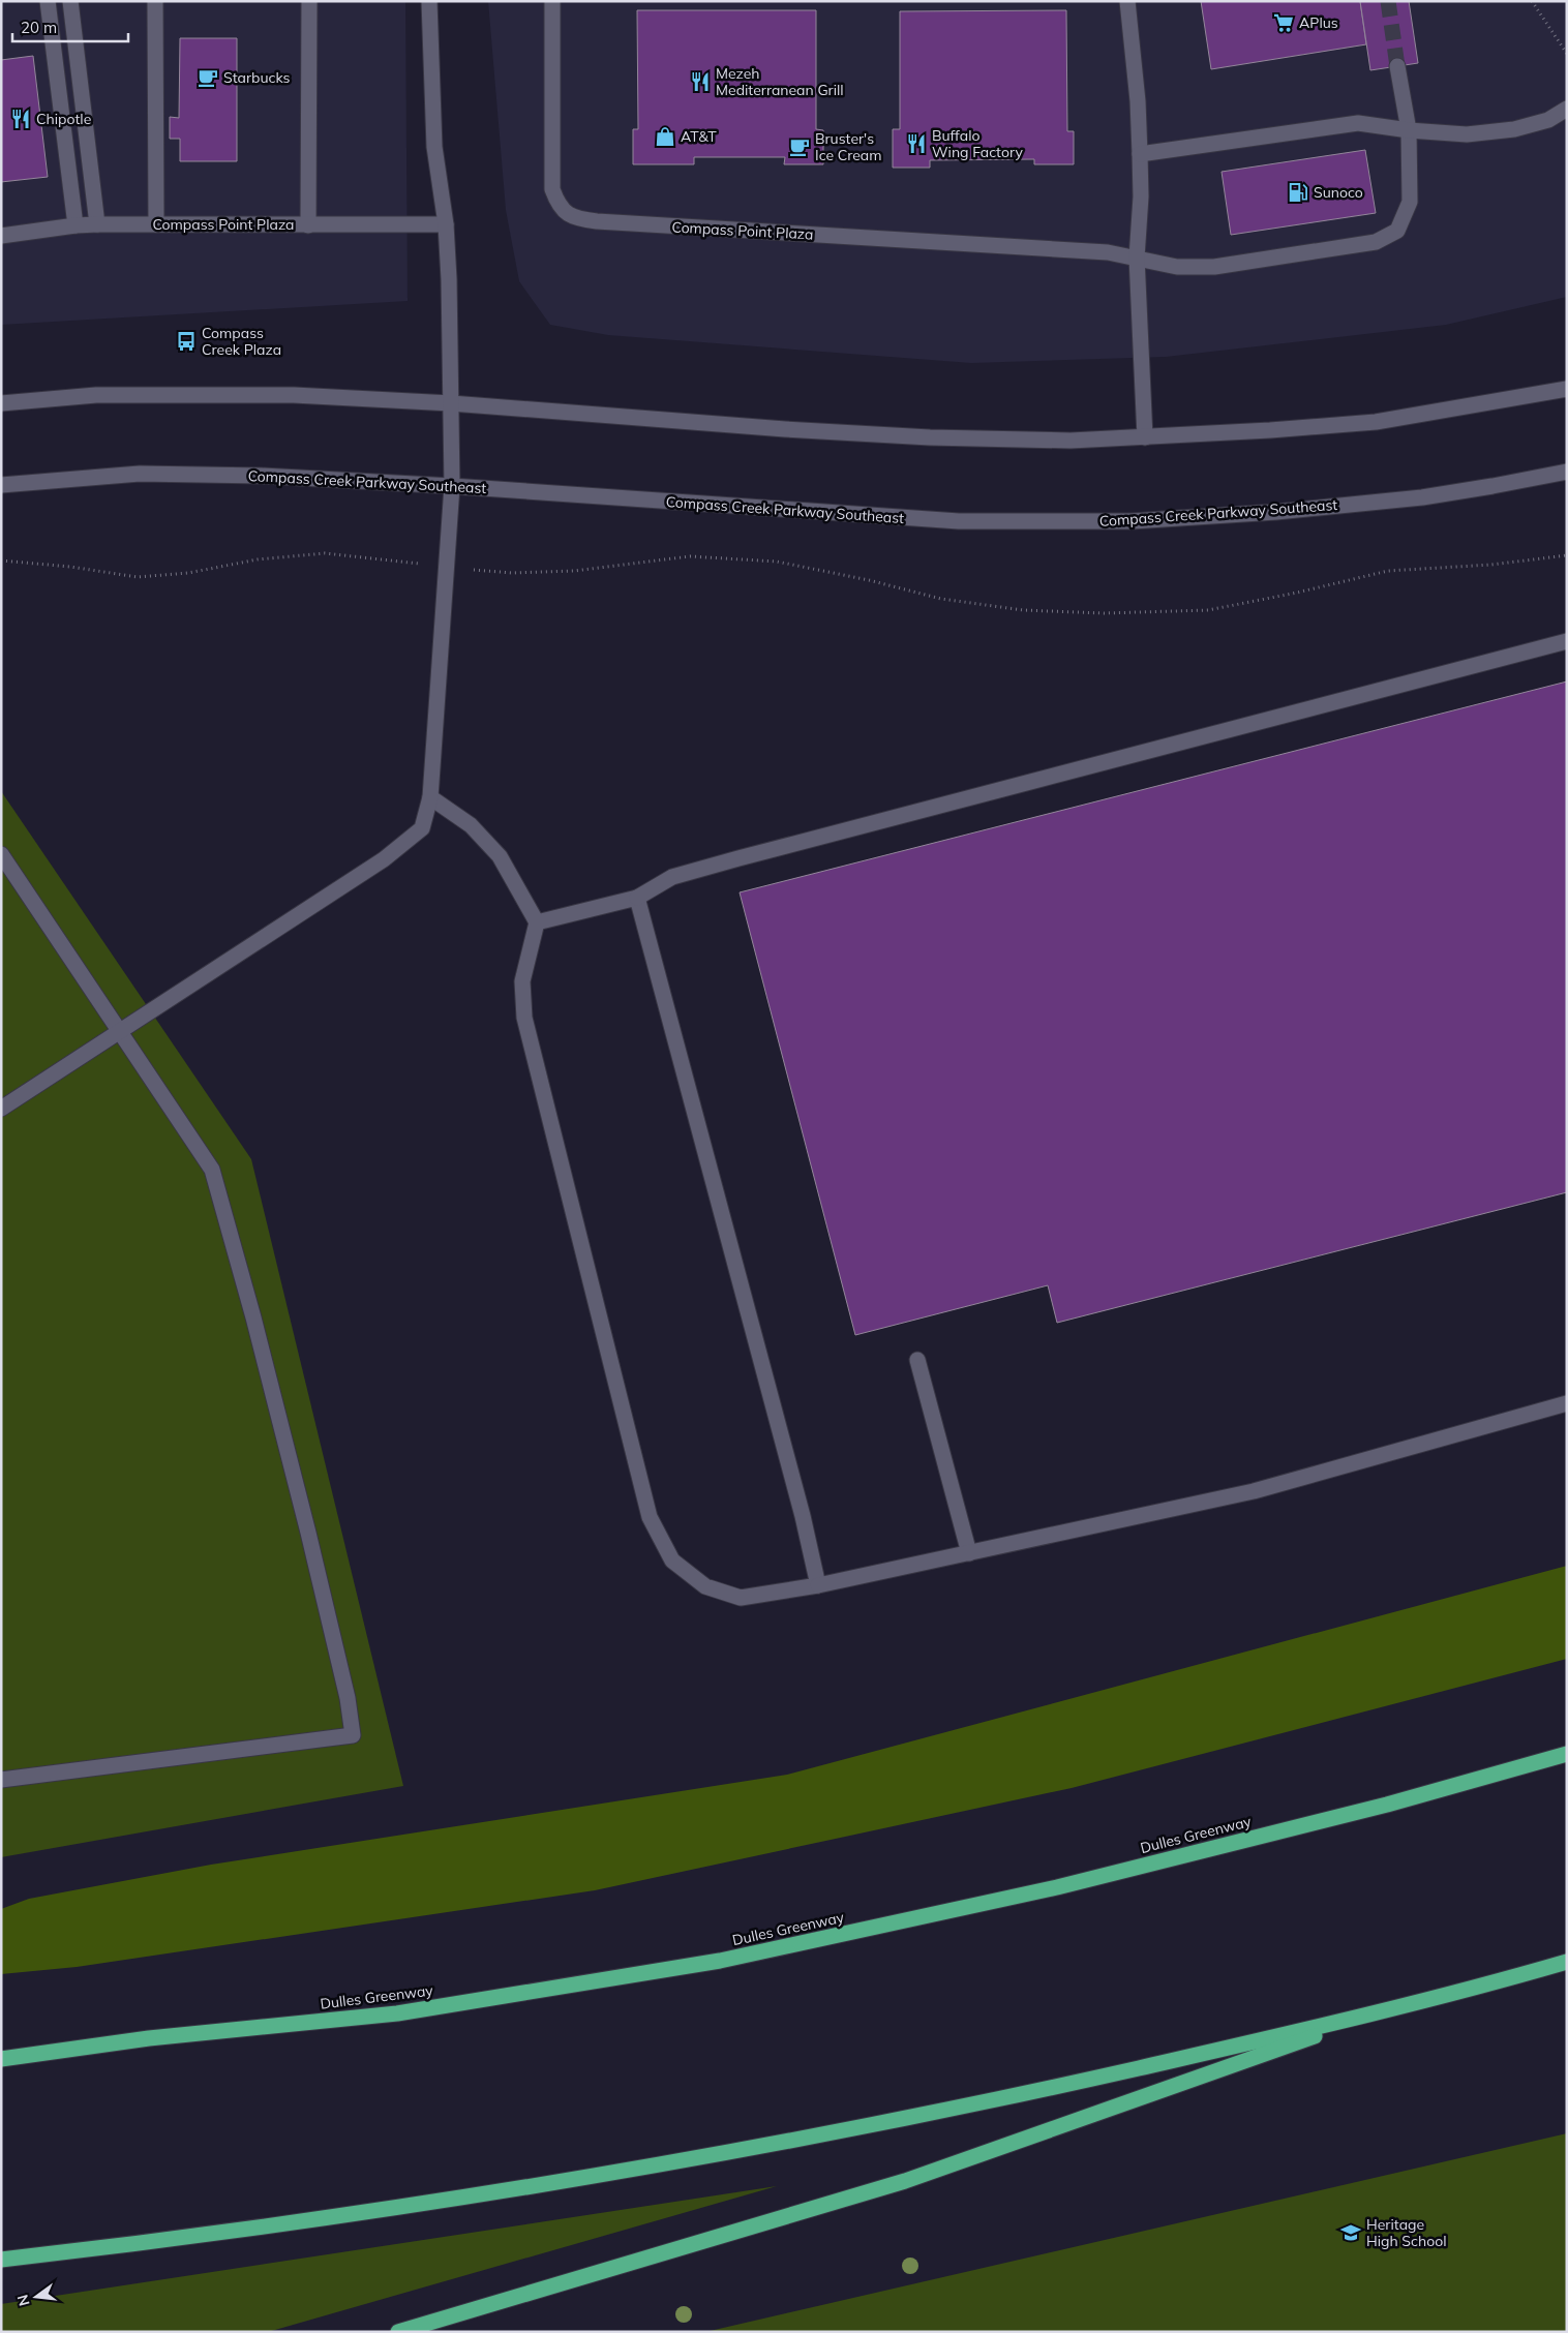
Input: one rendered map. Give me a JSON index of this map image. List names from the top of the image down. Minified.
{"streets":{"highway":["Dulles Greenway"],"street":["Compass Point Plaza","Compass Creek Parkway Southeast"]},"places":{"supermarket":["APlus"],"cafe":["Starbucks","Bruster's Ice Cream"],"restaurant":["Mezeh Mediterranean Grill","Chipotle","Buffalo Wing Factory"],"shop":["AT&T"],"fuel station":["Sunoco"],"bus stop":["Compass Creek Plaza"],"school or university":["Heritage High School"]},"scale_bar":"20 m","north":"left"}
